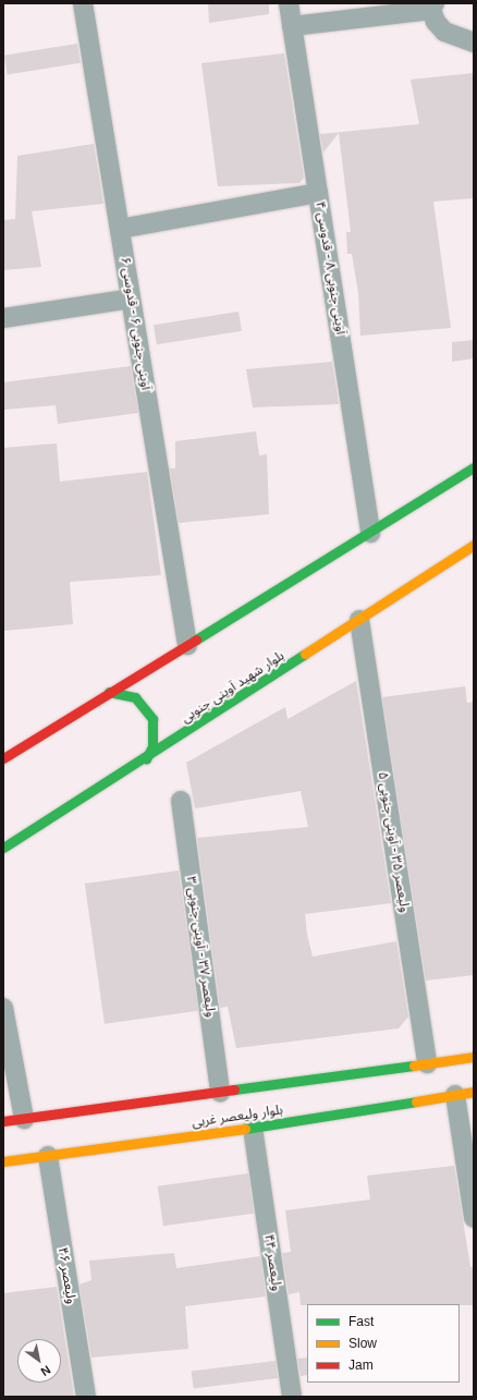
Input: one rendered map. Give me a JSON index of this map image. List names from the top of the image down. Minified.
{"streets":{"main road":["بلوار شهید آوینی جنوبی","بلوار ولیعصر غربی"],"street":["آوینی جنوبی ۸ - قدوسی ۴","آوینی جنوبی ۶ - قدوسی ۶","ولیعصر ۳۵ - آوینی جنوبی ۵","ولیعصر ۳۷ - آوینی جنوبی ۳","ولیعصر ۴۴","ولیعصر ۴۶"]},"crossings":[["بلوار شهید آوینی جنوبی","ولیعصر ۳۵ - آوینی جنوبی ۵"],["ولیعصر ۳۵ - آوینی جنوبی ۵","بلوار ولیعصر غربی"],["ولیعصر ۳۷ - آوینی جنوبی ۳","بلوار ولیعصر غربی"],["بلوار ولیعصر غربی","ولیعصر ۴۴"],["بلوار ولیعصر غربی","ولیعصر ۴۶"]],"legend":["Fast","Slow","Jam"],"north":"bottom right"}
